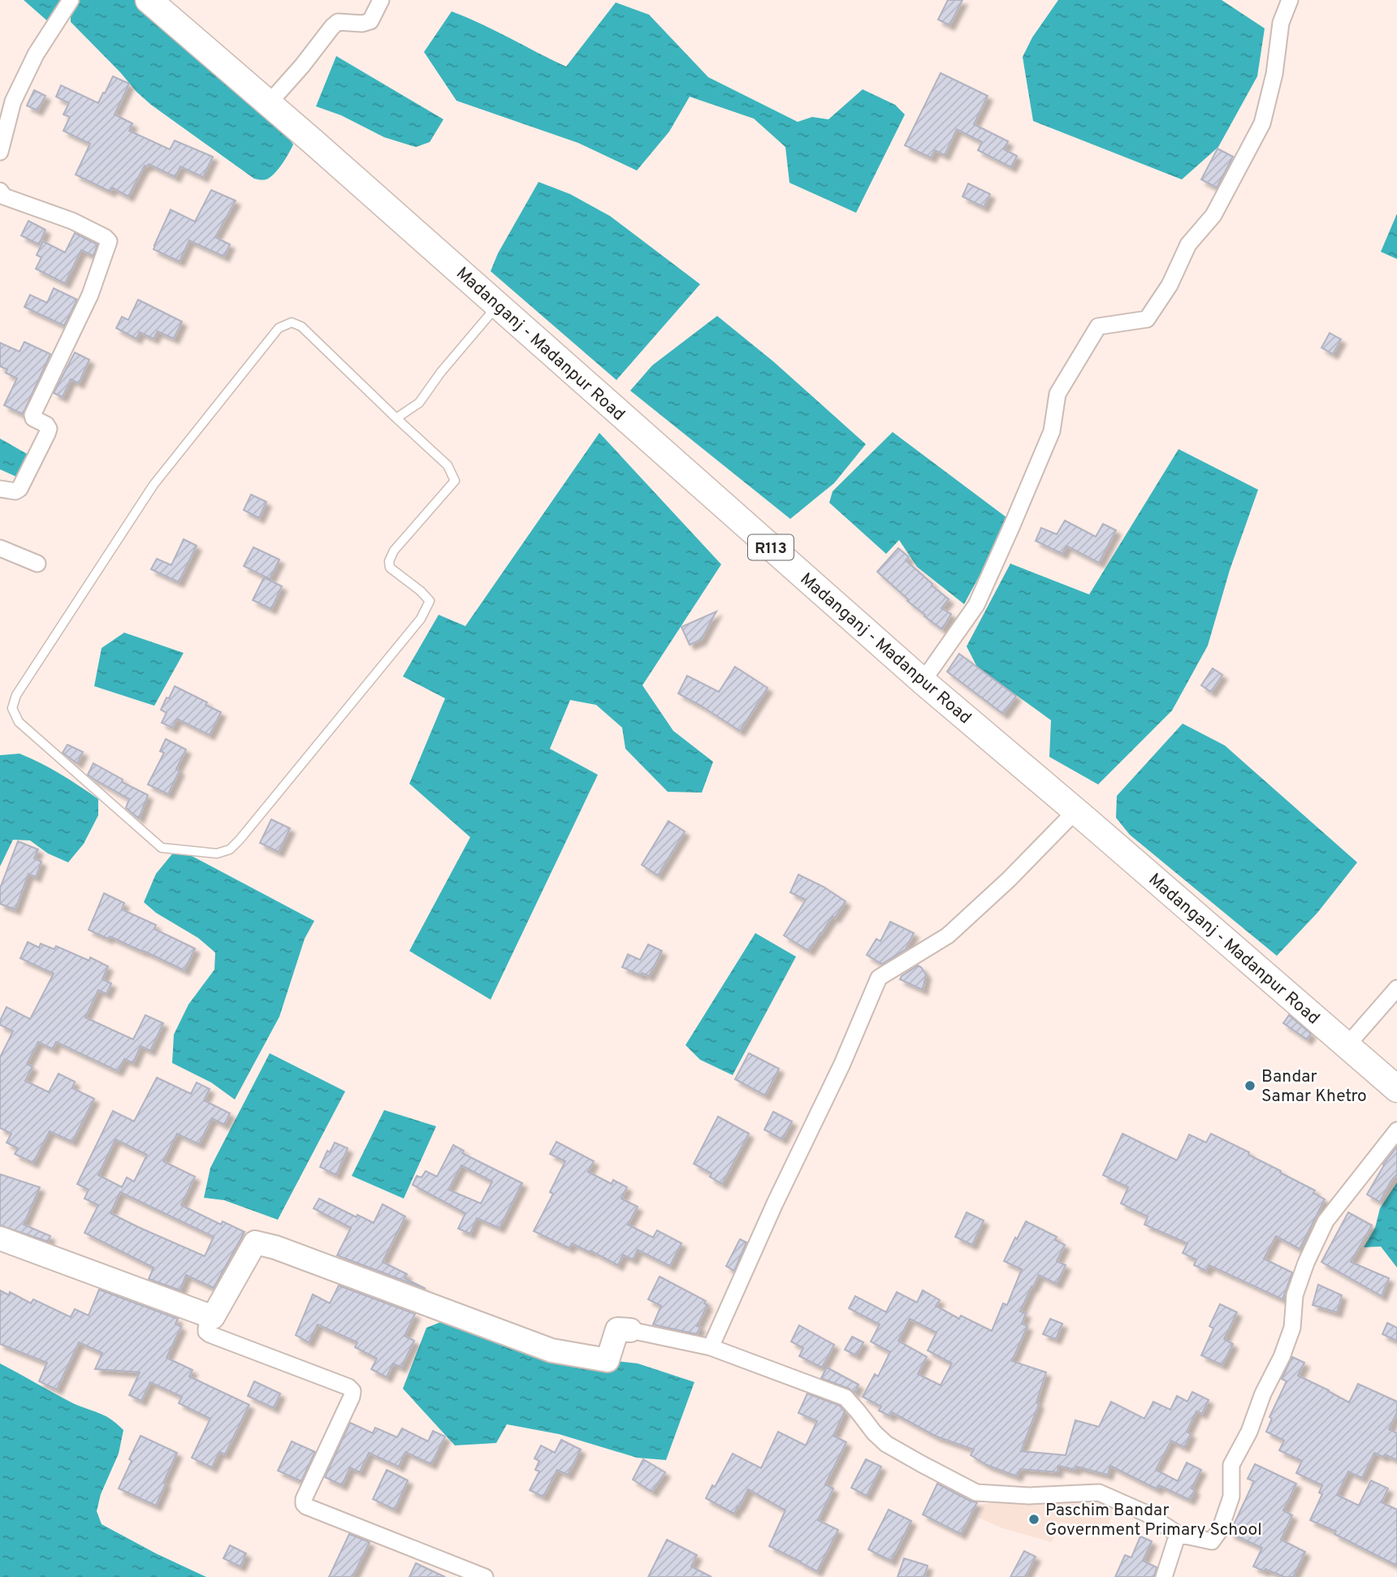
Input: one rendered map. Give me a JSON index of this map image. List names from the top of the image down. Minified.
{"streets":{"main road":["Madanganj - Madanpur Road","R113"]},"places":["Bandar Samar Khetro","Paschim Bandar Government Primary School"]}
